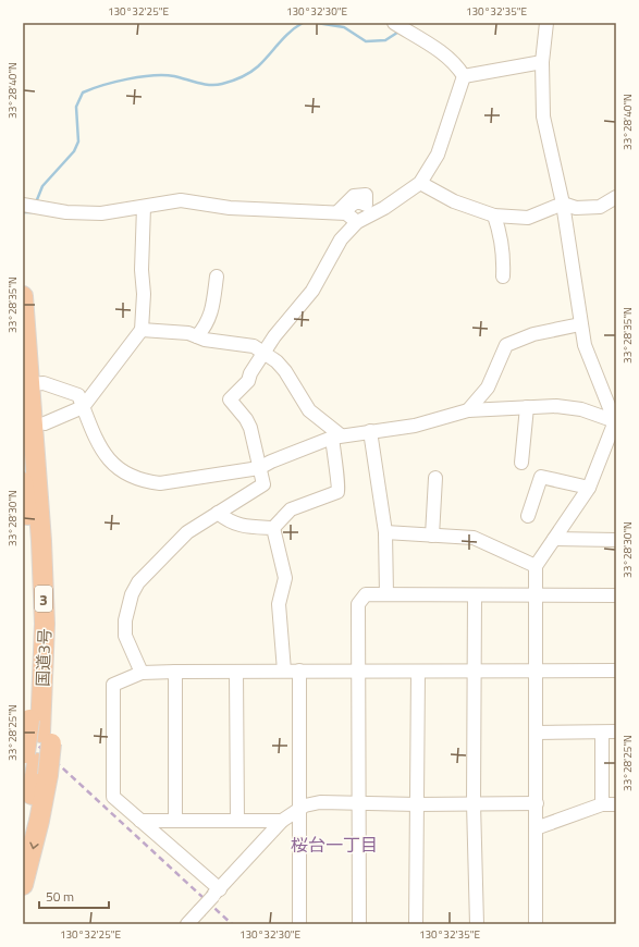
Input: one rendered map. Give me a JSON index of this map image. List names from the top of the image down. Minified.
{"streets":{"highway":["3","国道3号"]},"districts":["桜台一丁目"],"scale_bar":"50 m","coordinates":["130°32'25\"E","130°32'30\"E","130°32'35\"E","33°28'40\"N","33°28'35\"N","33°28'30\"N","33°28'25\"N"]}
